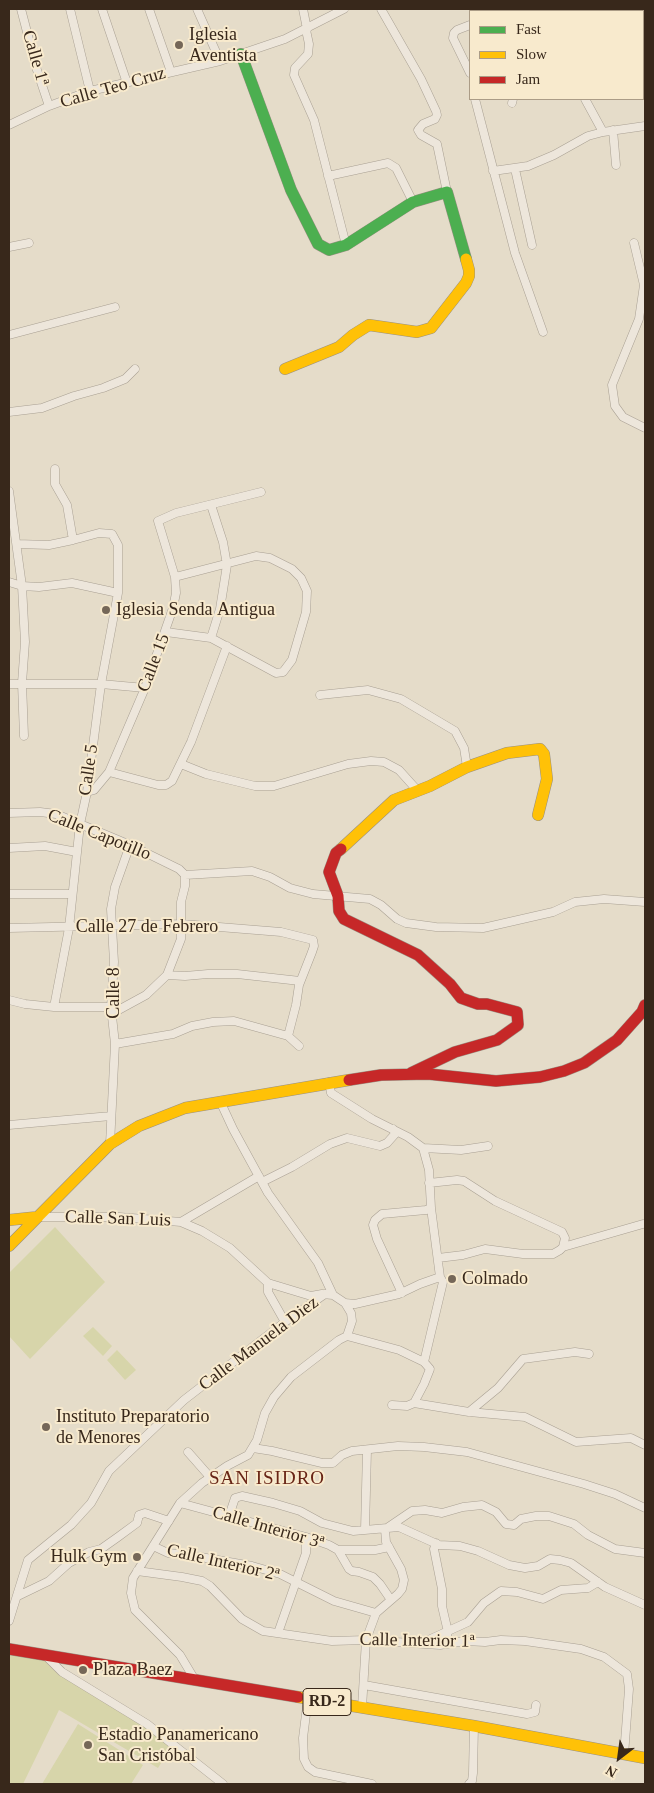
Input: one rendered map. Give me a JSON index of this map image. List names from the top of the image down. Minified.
{"streets":{"street":["Calle 1ª","Calle Teo Cruz","Calle 15","Calle 5","Calle Capotillo","Calle 27 de Febrero","Calle 8","Calle San Luis","Calle Manuela Diez","Calle Interior 3ª","Calle Interior 2ª","Calle Interior 1ª","RD-2"]},"crossings":[["Calle 1ª","Calle Teo Cruz"],["Calle 15","Calle 5"],["Calle 5","Calle Capotillo"],["Calle 5","Calle 27 de Febrero"],["Calle Capotillo","Calle 8"],["Calle 27 de Febrero","Calle 8"],["Calle Interior 1ª","RD-2"]],"districts":["SAN ISIDRO"],"places":["Iglesia Aventista","Iglesia Senda Antigua","Colmado","Instituto Preparatorio de Menores","Hulk Gym","Plaza Baez","Estadio Panamericano San Cristóbal"],"legend":["Fast","Slow","Jam"],"north":"bottom left"}
